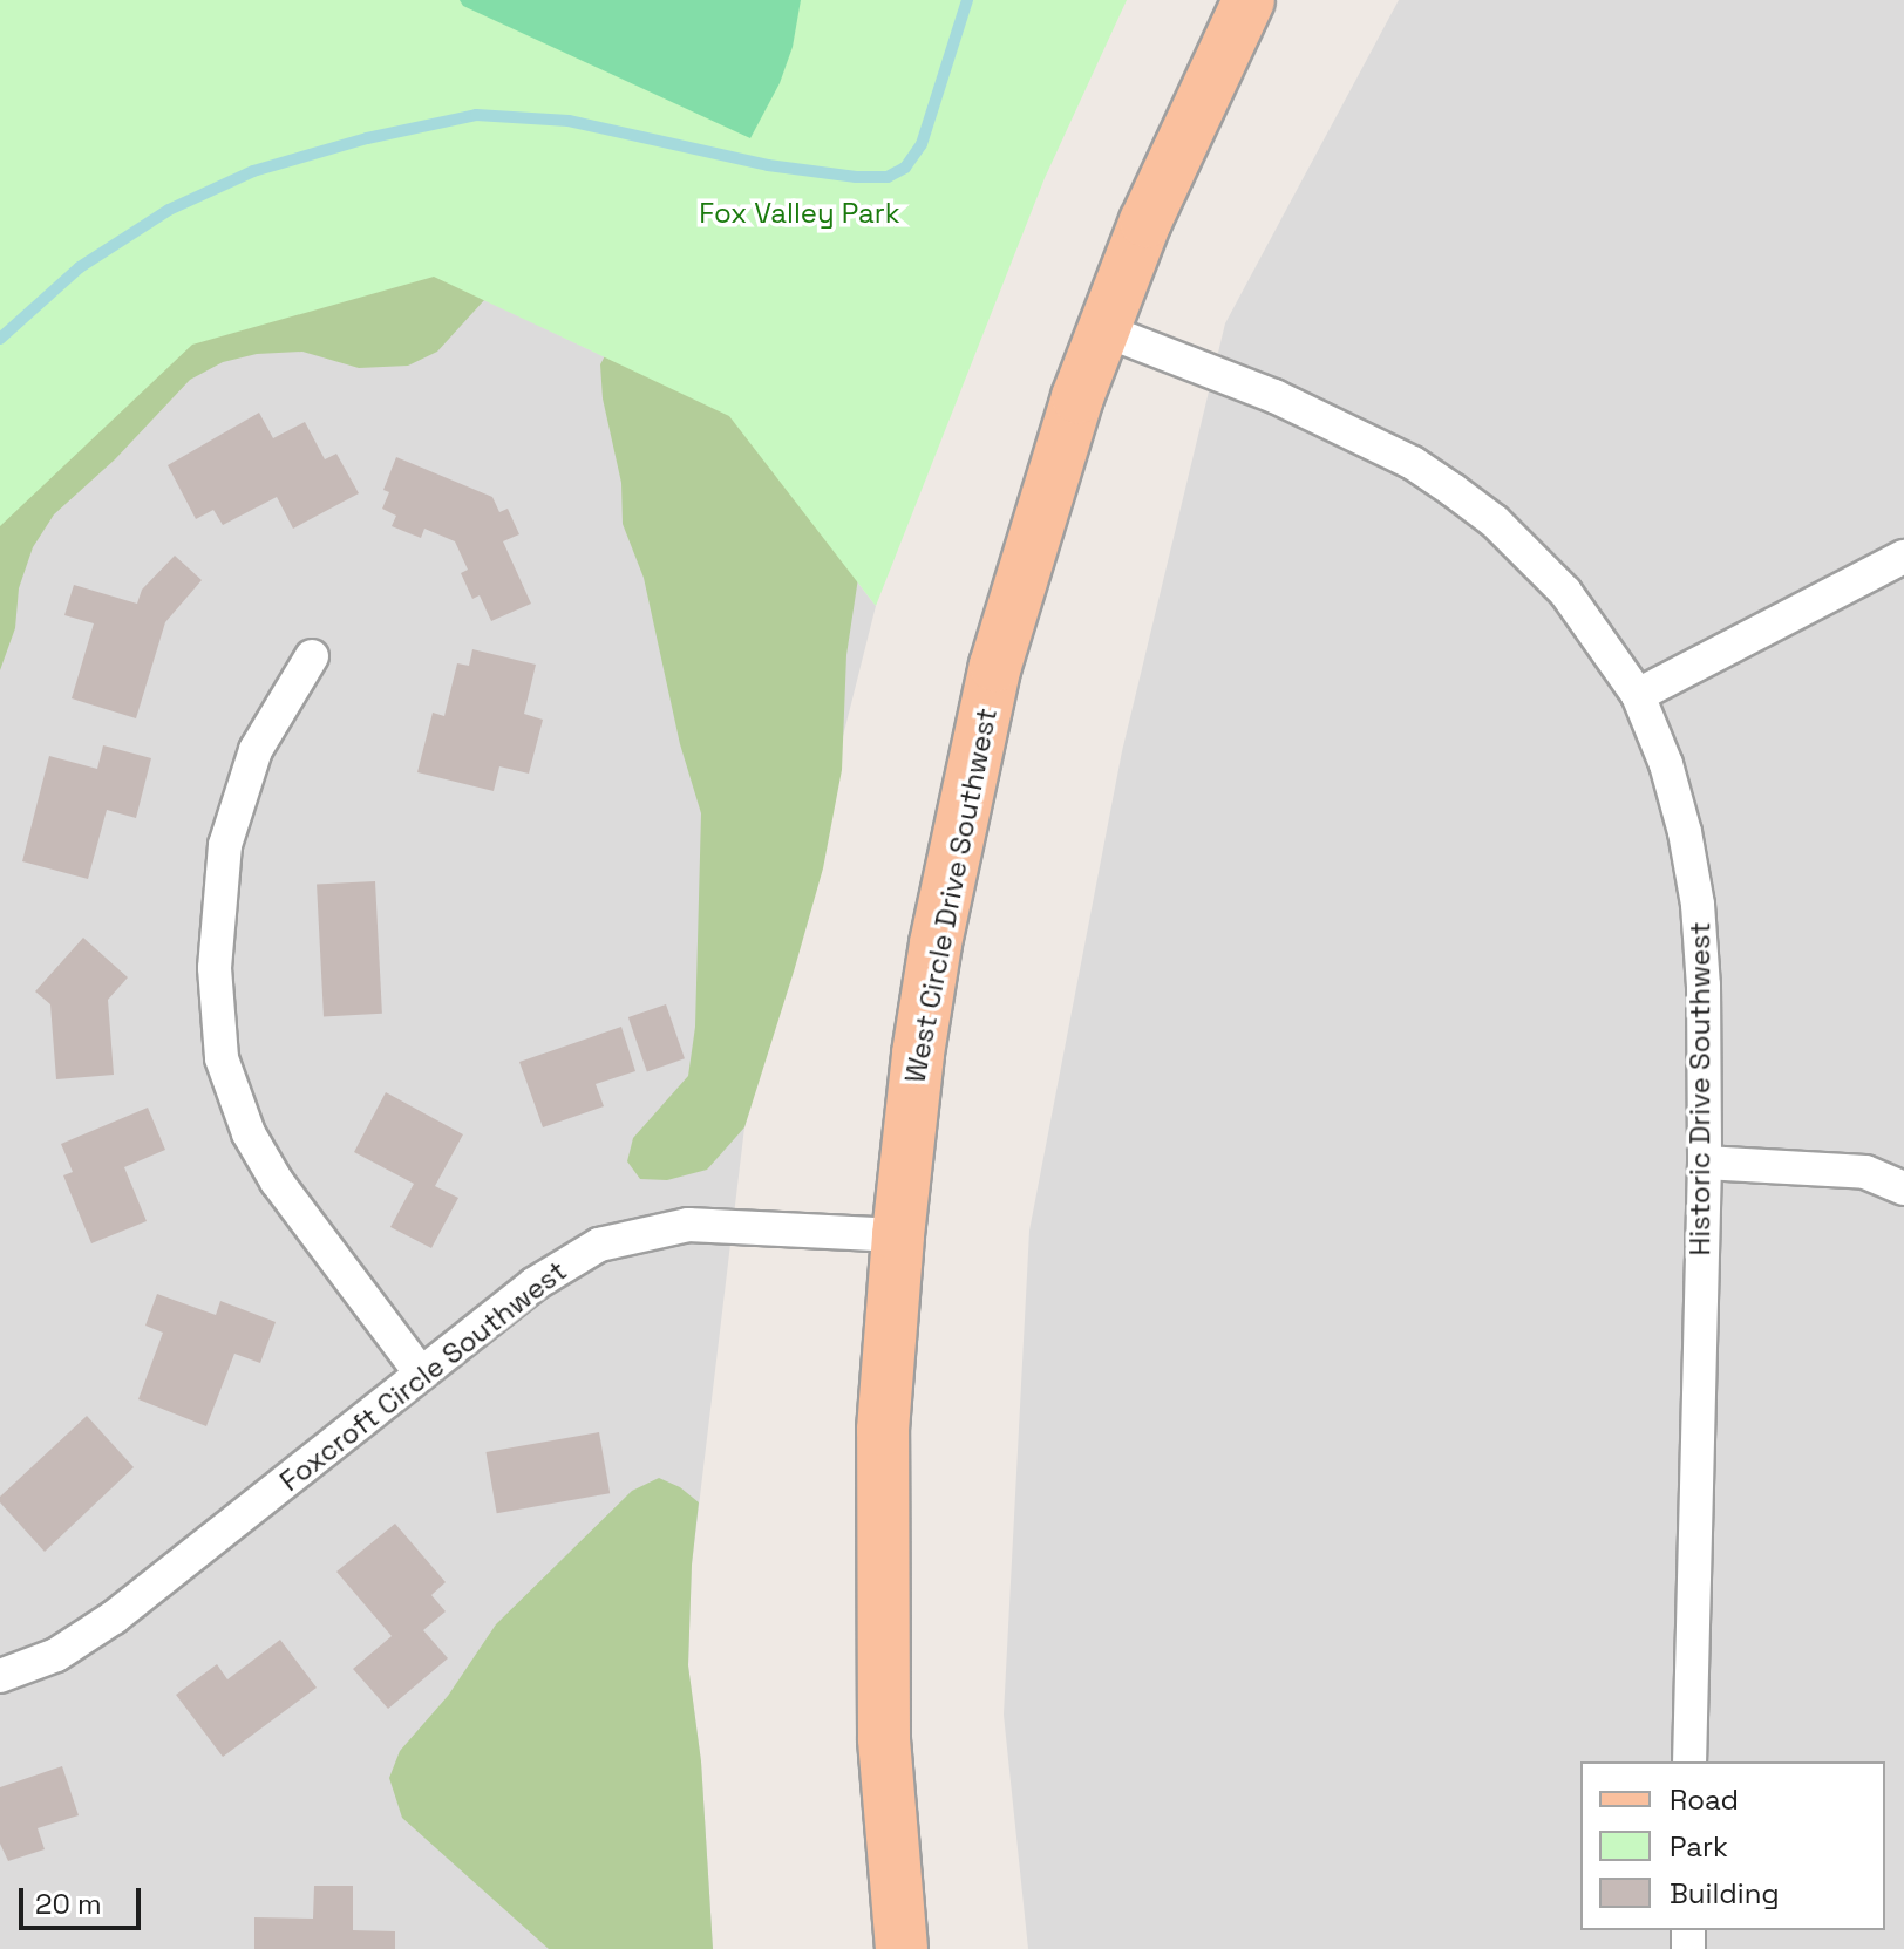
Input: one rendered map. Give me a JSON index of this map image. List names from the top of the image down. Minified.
{"streets":{"main road":["West Circle Drive Southwest"],"street":["Historic Drive Southwest","Foxcroft Circle Southwest"]},"crossings":[["West Circle Drive Southwest","Historic Drive Southwest"],["West Circle Drive Southwest","Foxcroft Circle Southwest"]],"parks":["Fox Valley Park"],"legend":["Road","Park","Building"],"scale_bar":"20 m"}
